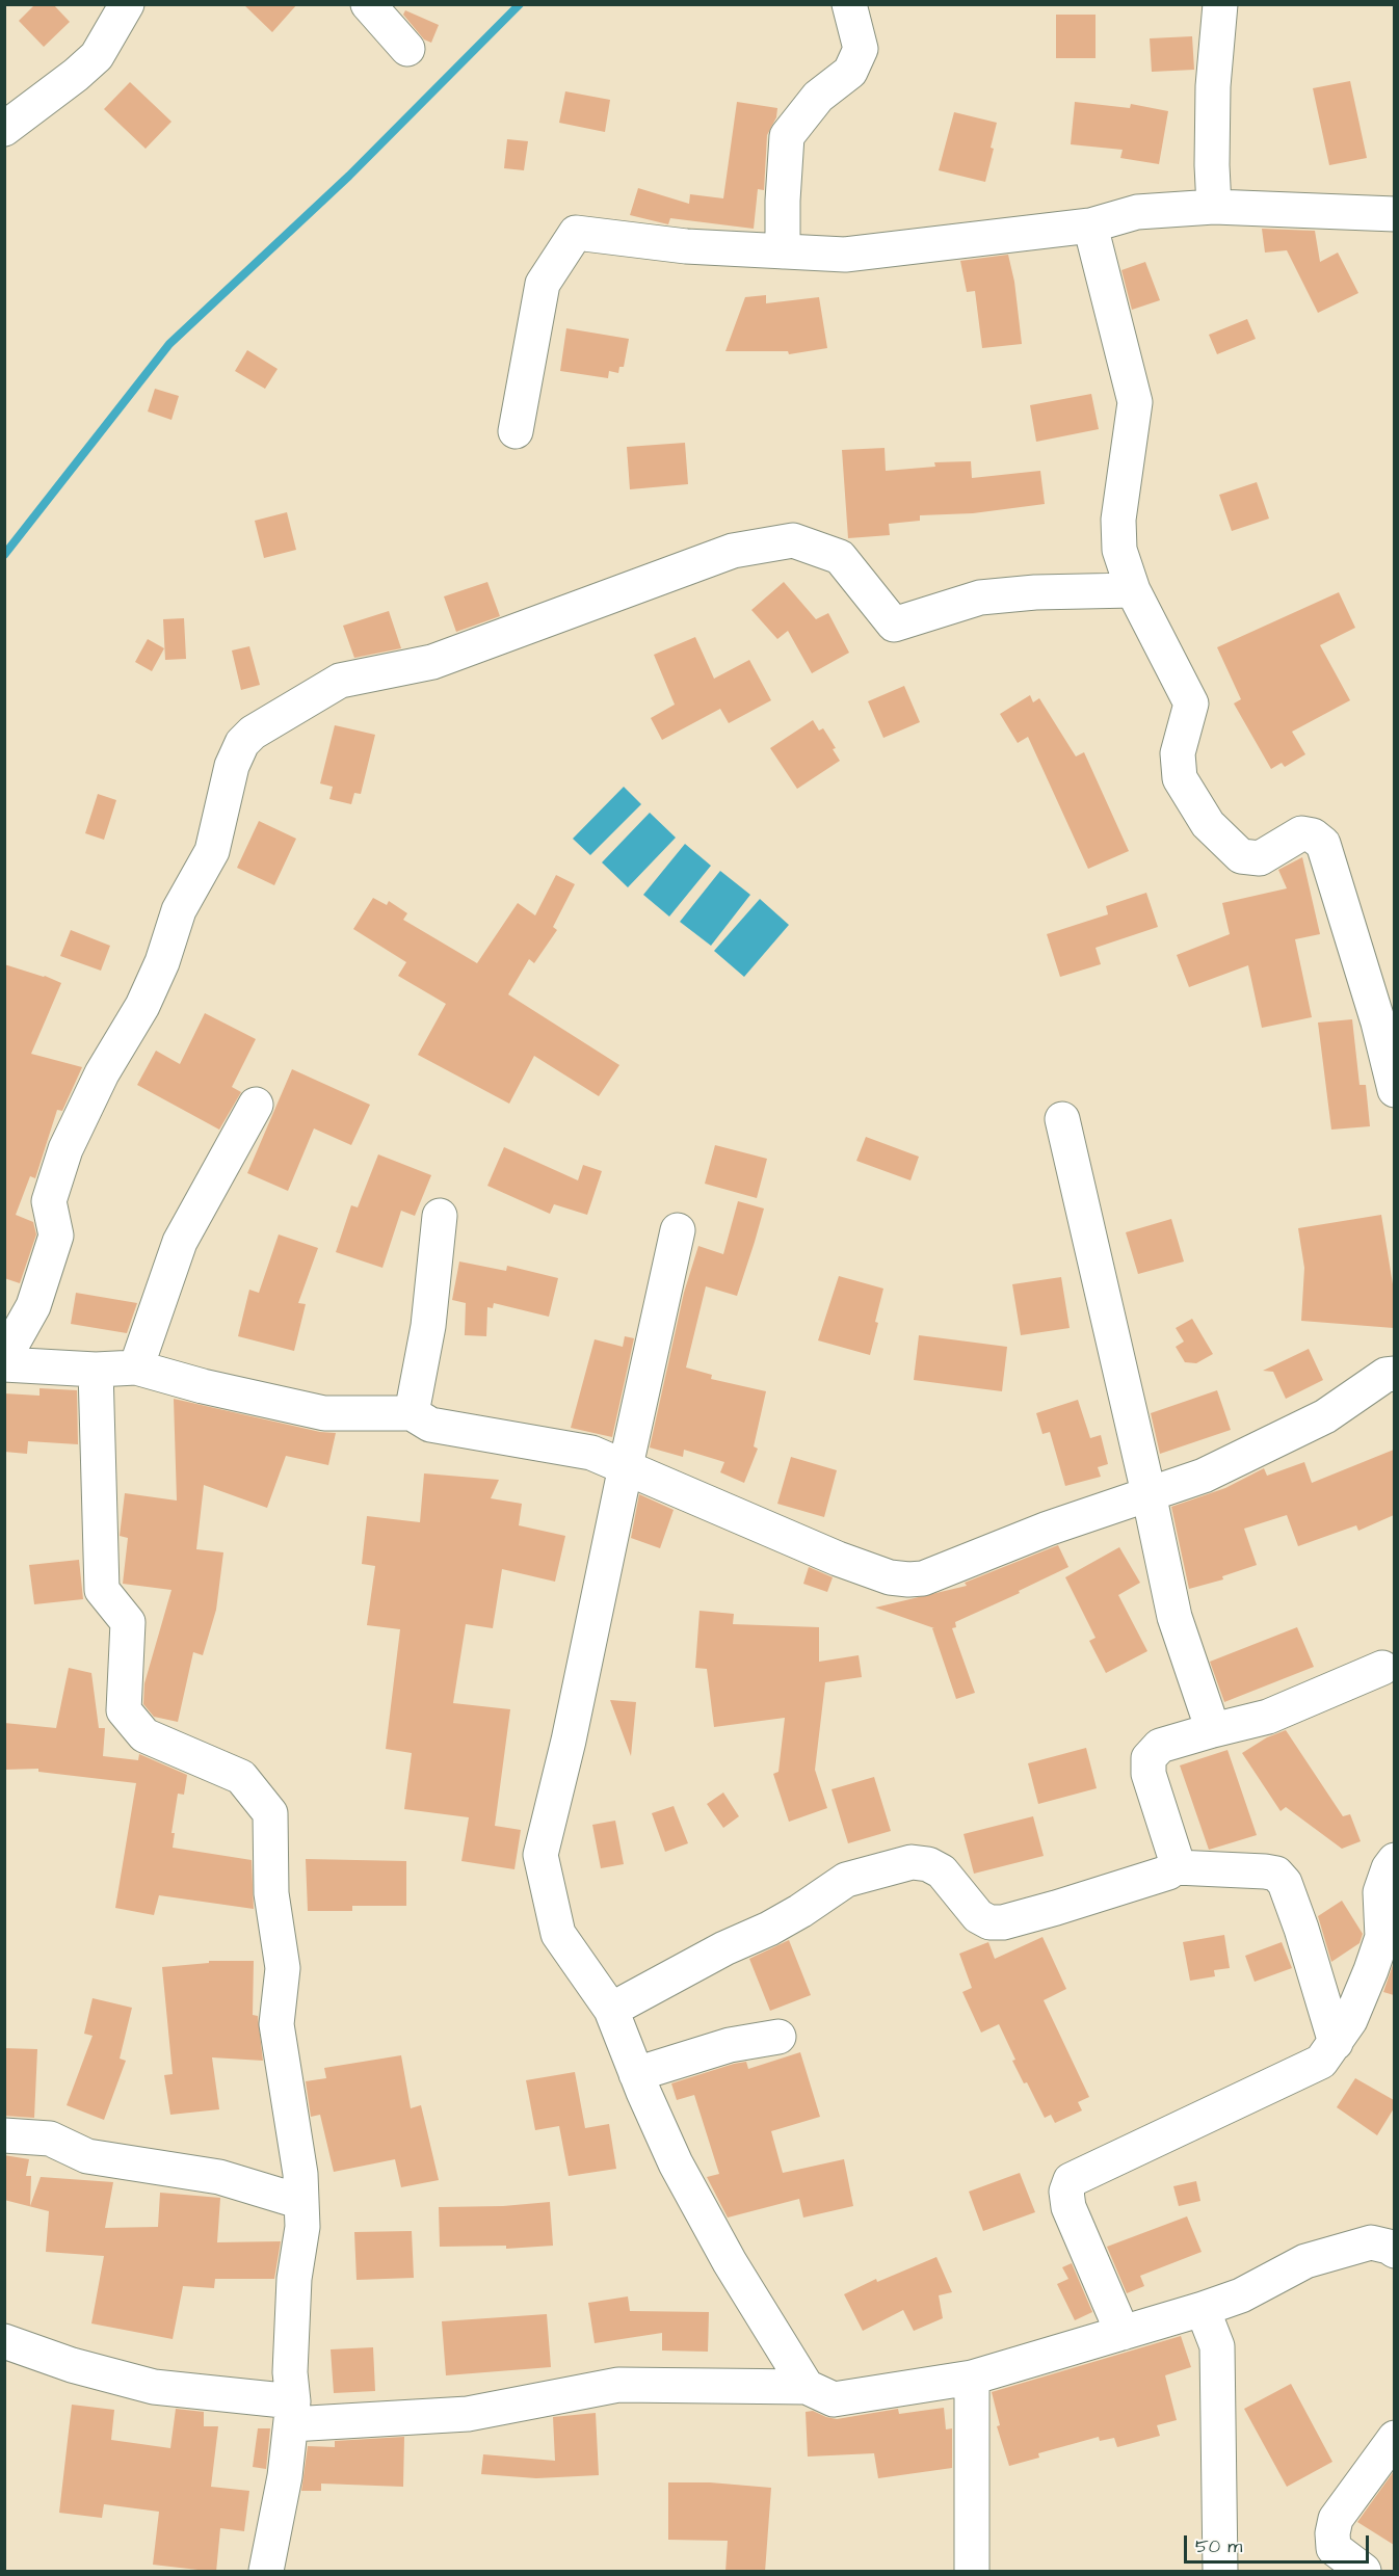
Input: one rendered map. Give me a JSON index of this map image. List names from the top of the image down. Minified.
{"scale_bar":"50 m"}
